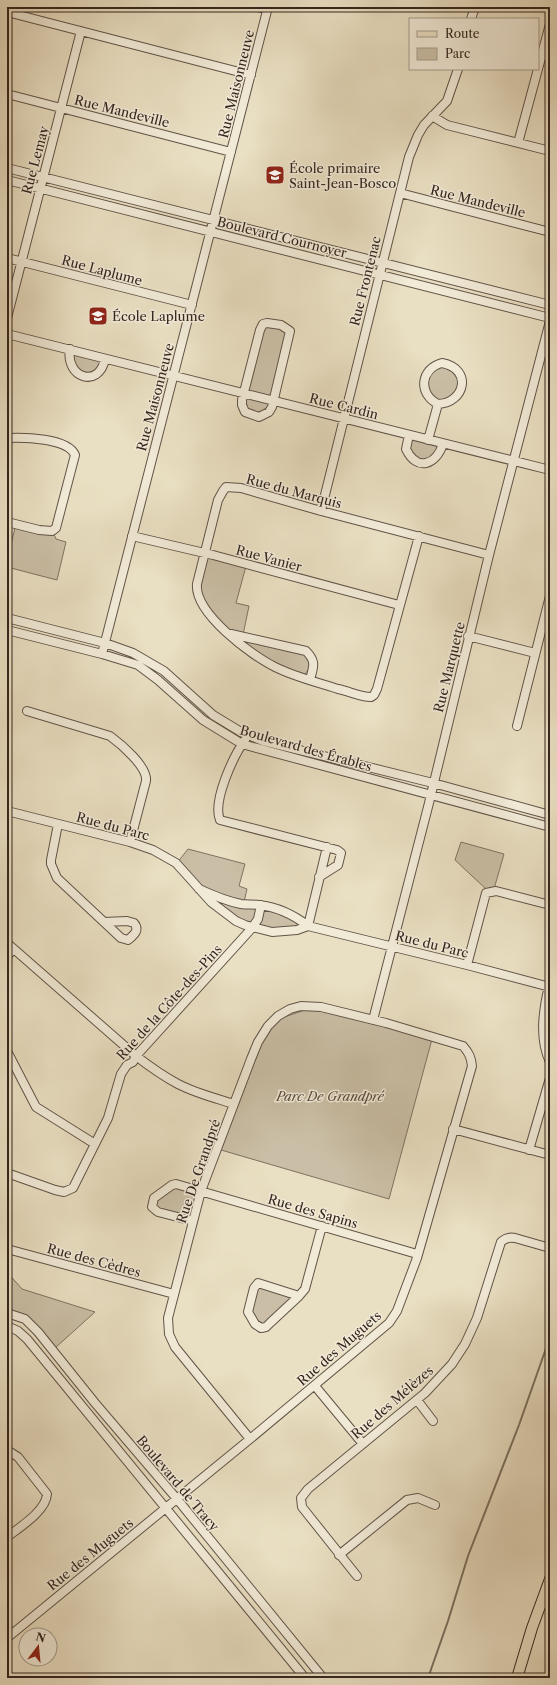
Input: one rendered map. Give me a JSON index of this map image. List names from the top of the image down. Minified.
{"streets":{"street":["Rue Maisonneuve","Rue Mandeville","Rue Lemay","Boulevard Cournoyer","Rue Laplume","Rue Frontenac","Rue Cardin","Rue du Marquis","Rue Vanier","Rue Marquette","Boulevard des Érables","Rue du Parc","Rue de la Côte-des-Pins","Rue De Grandpré","Rue des Sapins","Rue des Cèdres","Rue des Muguets","Rue des Mélèzes","Boulevard de Tracy"]},"crossings":[["Rue Maisonneuve","Rue Mandeville"],["Rue Maisonneuve","Boulevard Cournoyer"],["Rue Maisonneuve","Rue Laplume"],["Rue Maisonneuve","Rue Cardin"],["Rue Maisonneuve","Rue Vanier"],["Rue Maisonneuve","Boulevard des Érables"],["Rue Mandeville","Rue Lemay"],["Rue Mandeville","Rue Frontenac"],["Rue Lemay","Boulevard Cournoyer"],["Rue Lemay","Rue Laplume"],["Boulevard Cournoyer","Rue Frontenac"],["Boulevard Cournoyer","Rue Marquette"],["Rue Frontenac","Rue Cardin"],["Rue Frontenac","Rue du Marquis"],["Rue Cardin","Rue Marquette"],["Rue du Marquis","Rue Vanier"],["Rue du Marquis","Rue Marquette"],["Rue Marquette","Boulevard des Érables"],["Rue Marquette","Rue du Parc"],["Rue Marquette","Rue De Grandpré"],["Rue Marquette","Rue des Muguets"],["Rue du Parc","Rue de la Côte-des-Pins"],["Rue De Grandpré","Rue des Sapins"],["Rue De Grandpré","Rue des Cèdres"],["Rue De Grandpré","Rue des Muguets"],["Rue des Sapins","Rue des Muguets"],["Rue des Muguets","Boulevard de Tracy"]],"parks":["Parc De Grandpré"],"places":{"school or university":["École primaire Saint-Jean-Bosco","École Laplume"]},"legend":["Route","Parc"],"north":"top"}
